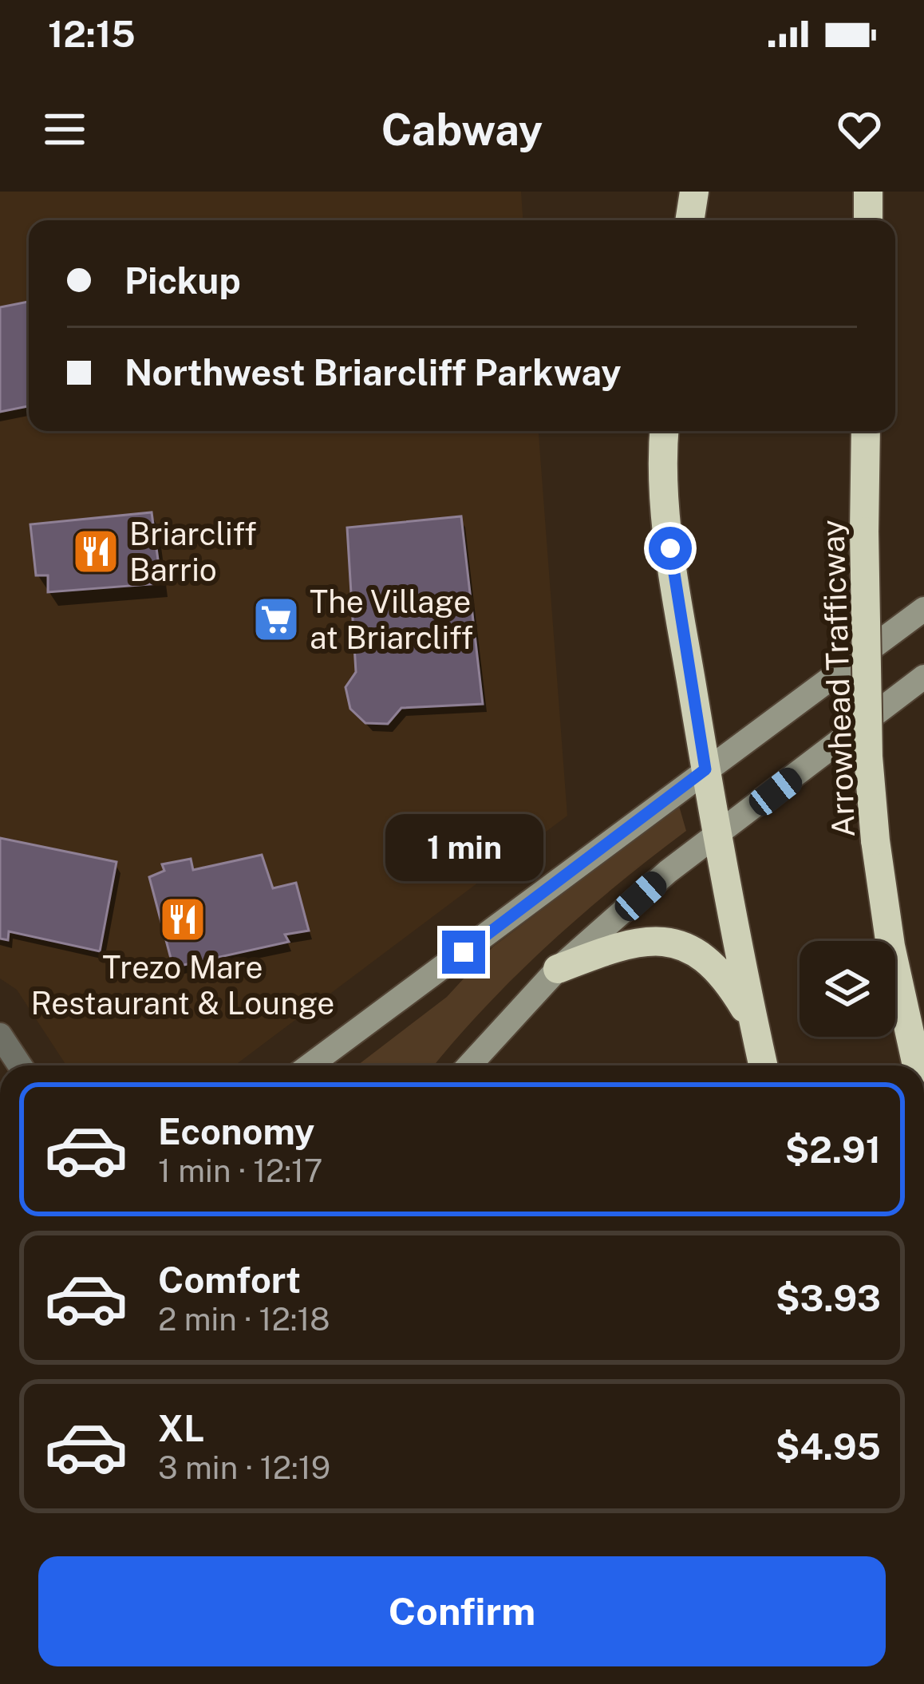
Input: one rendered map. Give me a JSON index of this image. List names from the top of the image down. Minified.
{"streets":{"highway":["Arrowhead Trafficway"]},"places":{"restaurant":["Briarcliff Barrio","Trezo Mare Restaurant & Lounge"],"supermarket":["The Village at Briarcliff"]},"page":{"status":"12:15","header":"Cabway","banner":["Pickup","Northwest Briarcliff Parkway"],"bubble":"1 min","list":[{"name":"Economy","note":"1 min · 12:17","value":"$2.91"},{"name":"Comfort","note":"2 min · 12:18","value":"$3.93"},{"name":"XL","note":"3 min · 12:19","value":"$4.95"}],"buttons":"Confirm"}}
